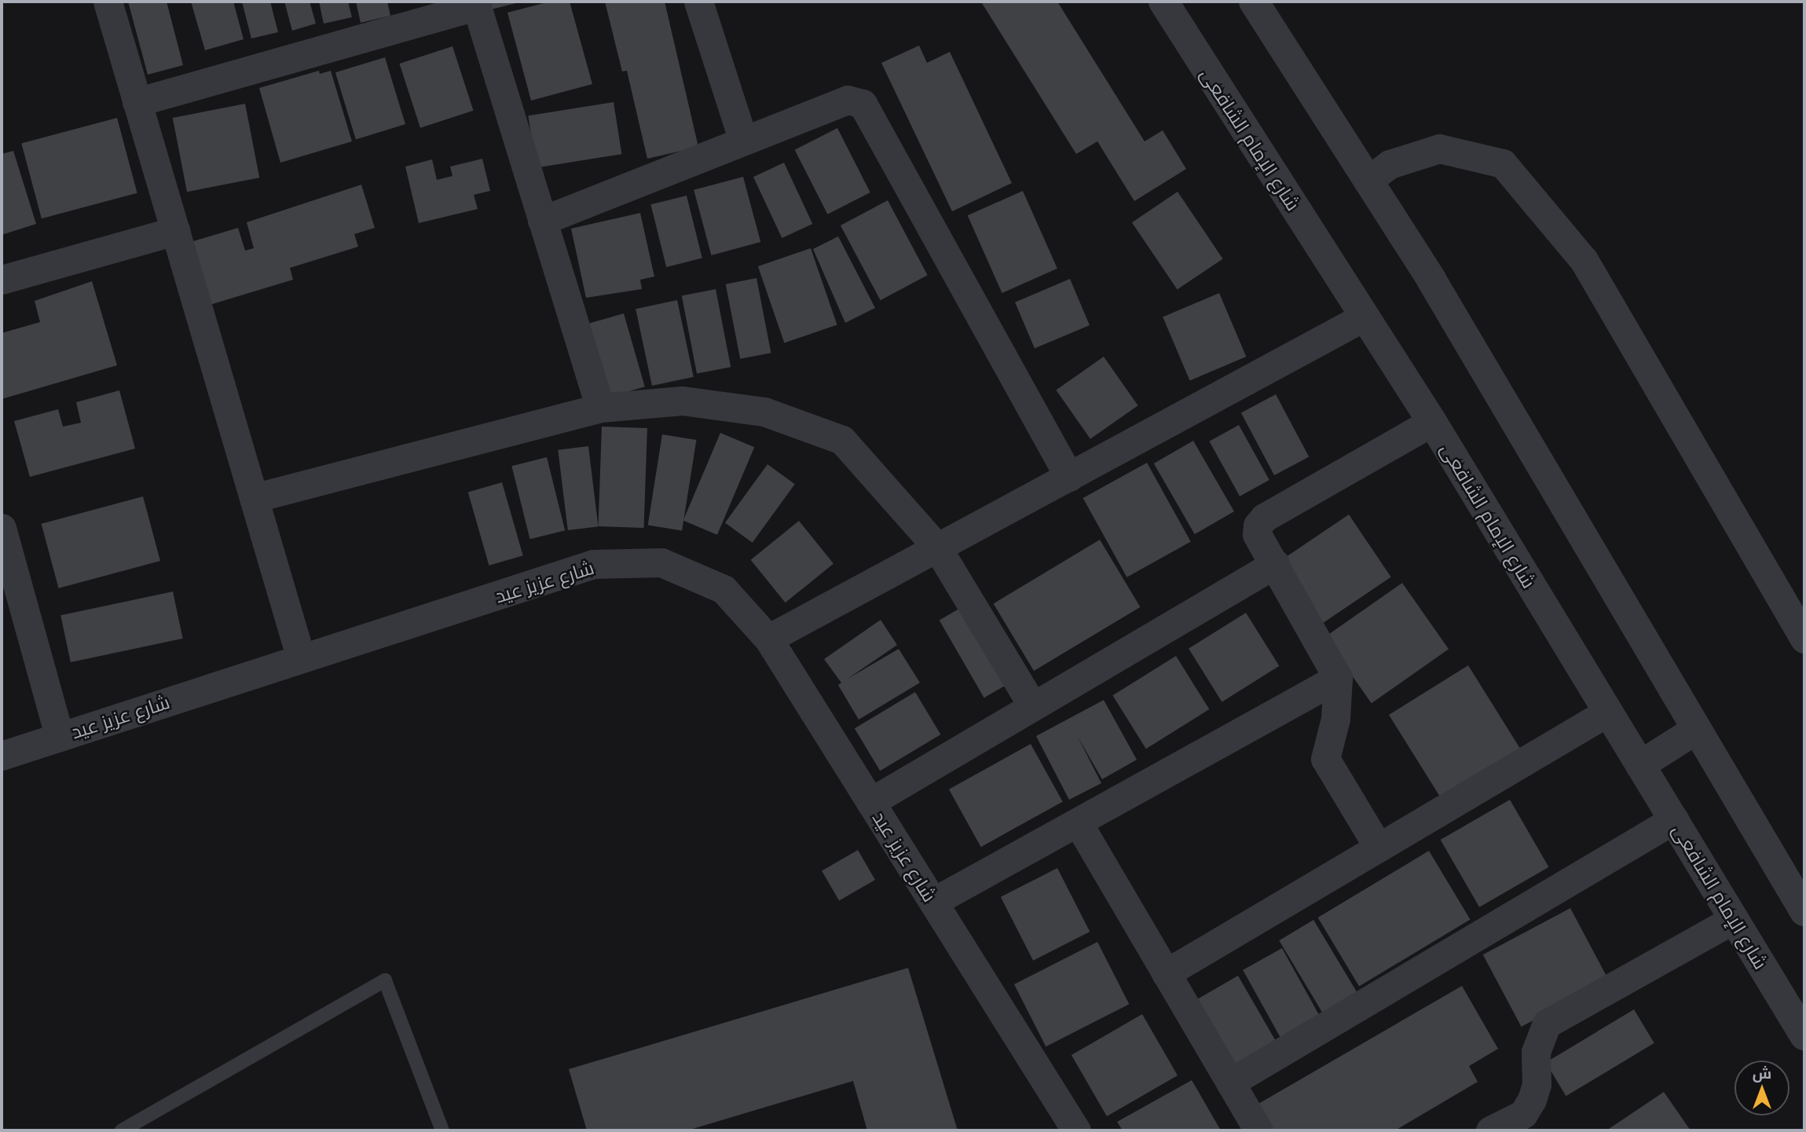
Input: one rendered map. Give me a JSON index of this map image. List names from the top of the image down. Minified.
{"streets":{"street":["شارع الإمام الشافعى","شارع عزيز عيد"]},"north":"top"}
